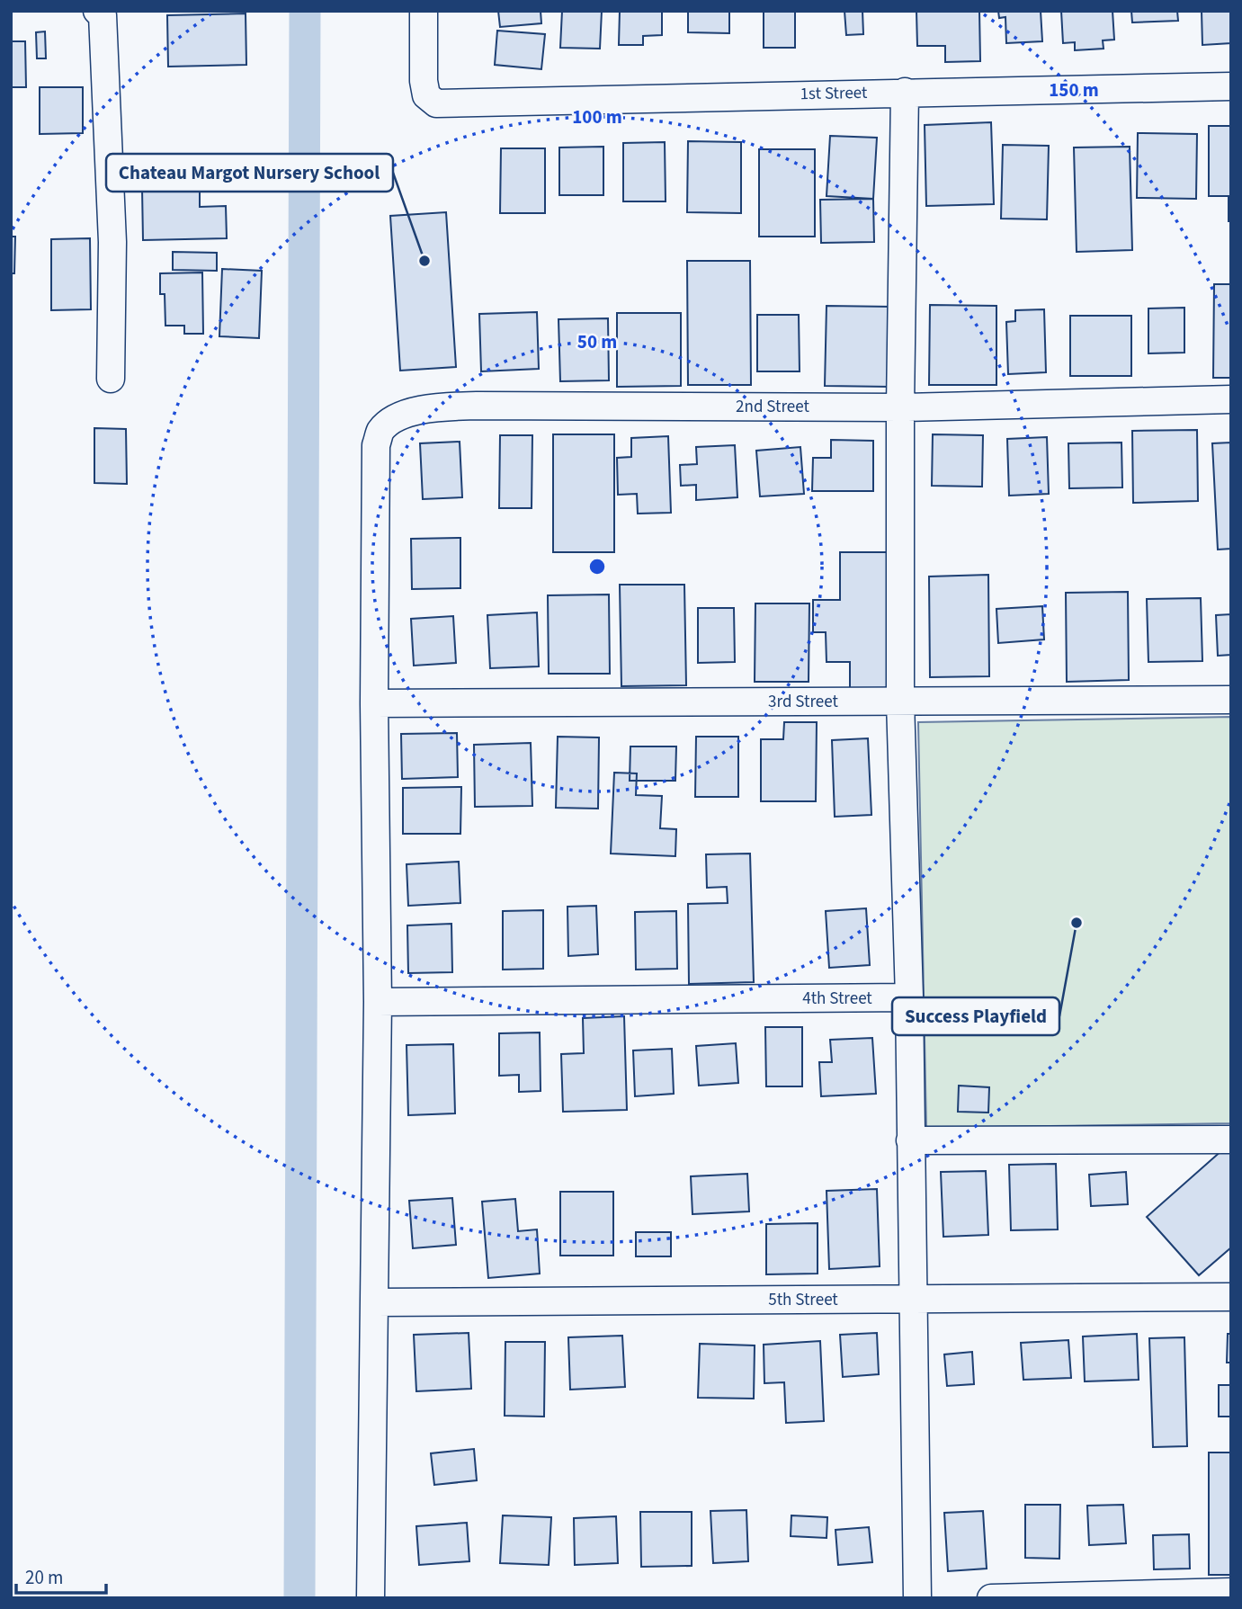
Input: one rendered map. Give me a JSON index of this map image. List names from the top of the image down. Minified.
{"streets":{"street":["1st Street","2nd Street","3rd Street","4th Street","5th Street"]},"crossings":[["2nd Street","3rd Street"]],"places":["Chateau Margot Nursery School","Success Playfield"],"scale_bar":"20 m","rings":["150 m","100 m","50 m"]}
